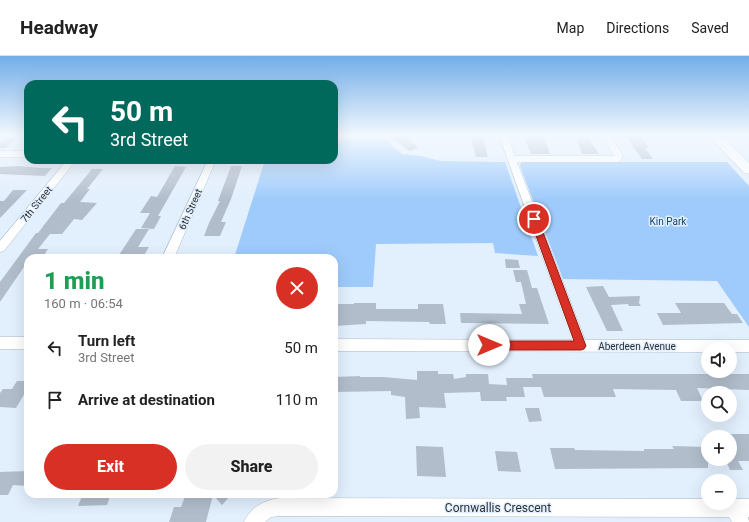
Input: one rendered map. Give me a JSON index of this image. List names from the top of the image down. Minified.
{"streets":{"street":["7th Street","6th Street","Aberdeen Avenue","Cornwallis Crescent"]},"parks":["Kin Park"],"page":{"header":"Headway","nav":["Map","Directions","Saved"],"turn":["50 m","3rd Street"],"heading":["1 min","160 m · 06:54"],"list":[{"name":"Turn left","note":"3rd Street","value":"50 m"},{"name":"Arrive at destination","value":"110 m"}],"map_buttons":["+","−"],"buttons":["Exit","Share"]}}
